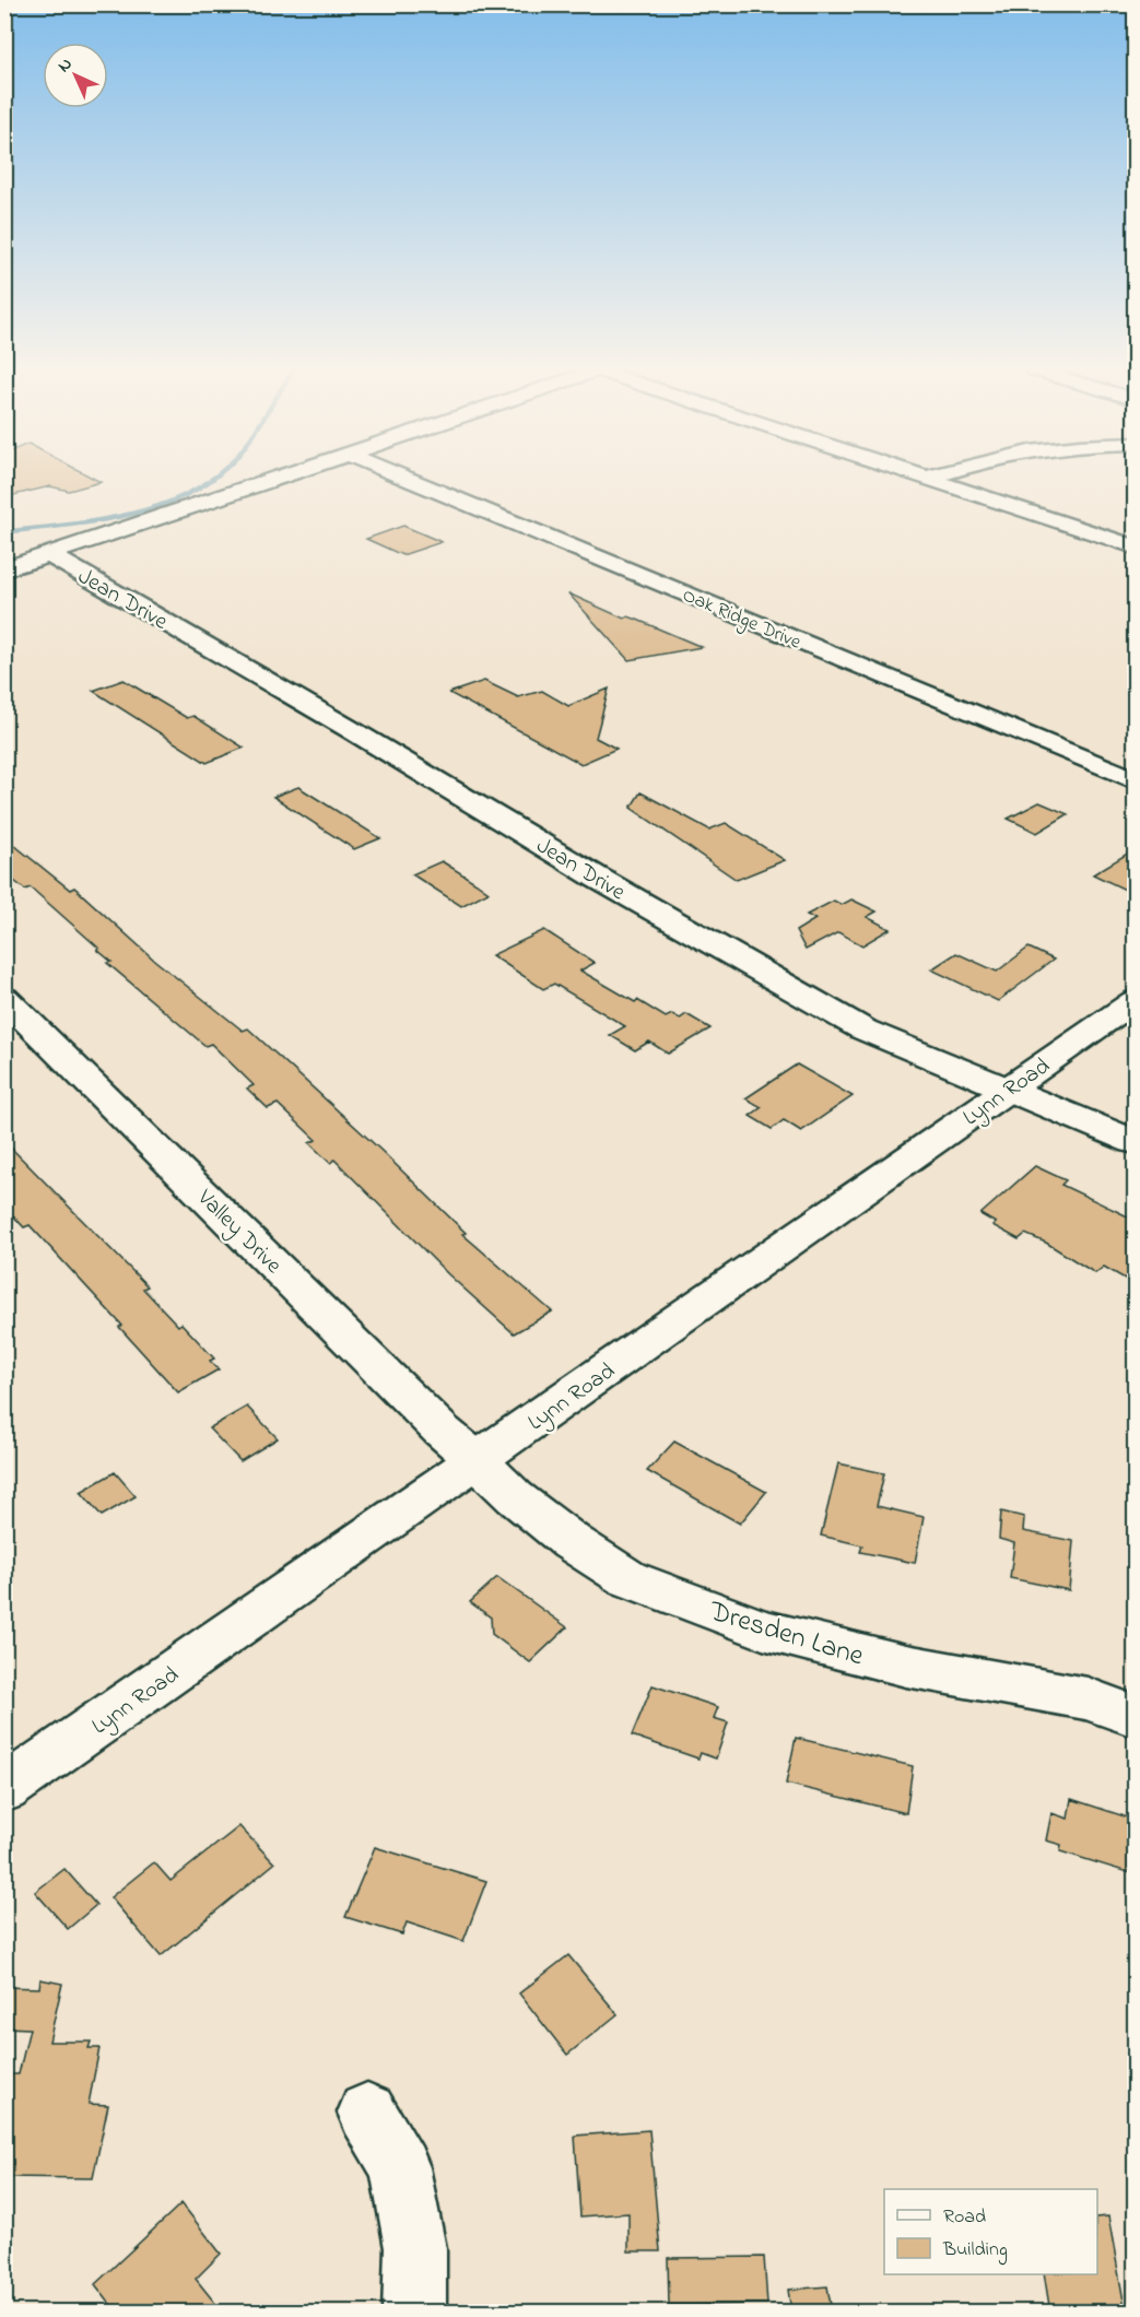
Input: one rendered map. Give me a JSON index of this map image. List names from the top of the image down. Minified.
{"streets":{"street":["Jean Drive","Oak Ridge Drive","Lynn Road","Valley Drive","Dresden Lane"]},"crossings":[["Jean Drive","Lynn Road"],["Lynn Road","Valley Drive"],["Lynn Road","Dresden Lane"],["Valley Drive","Dresden Lane"]],"legend":["Road","Building"],"north":"top left"}
